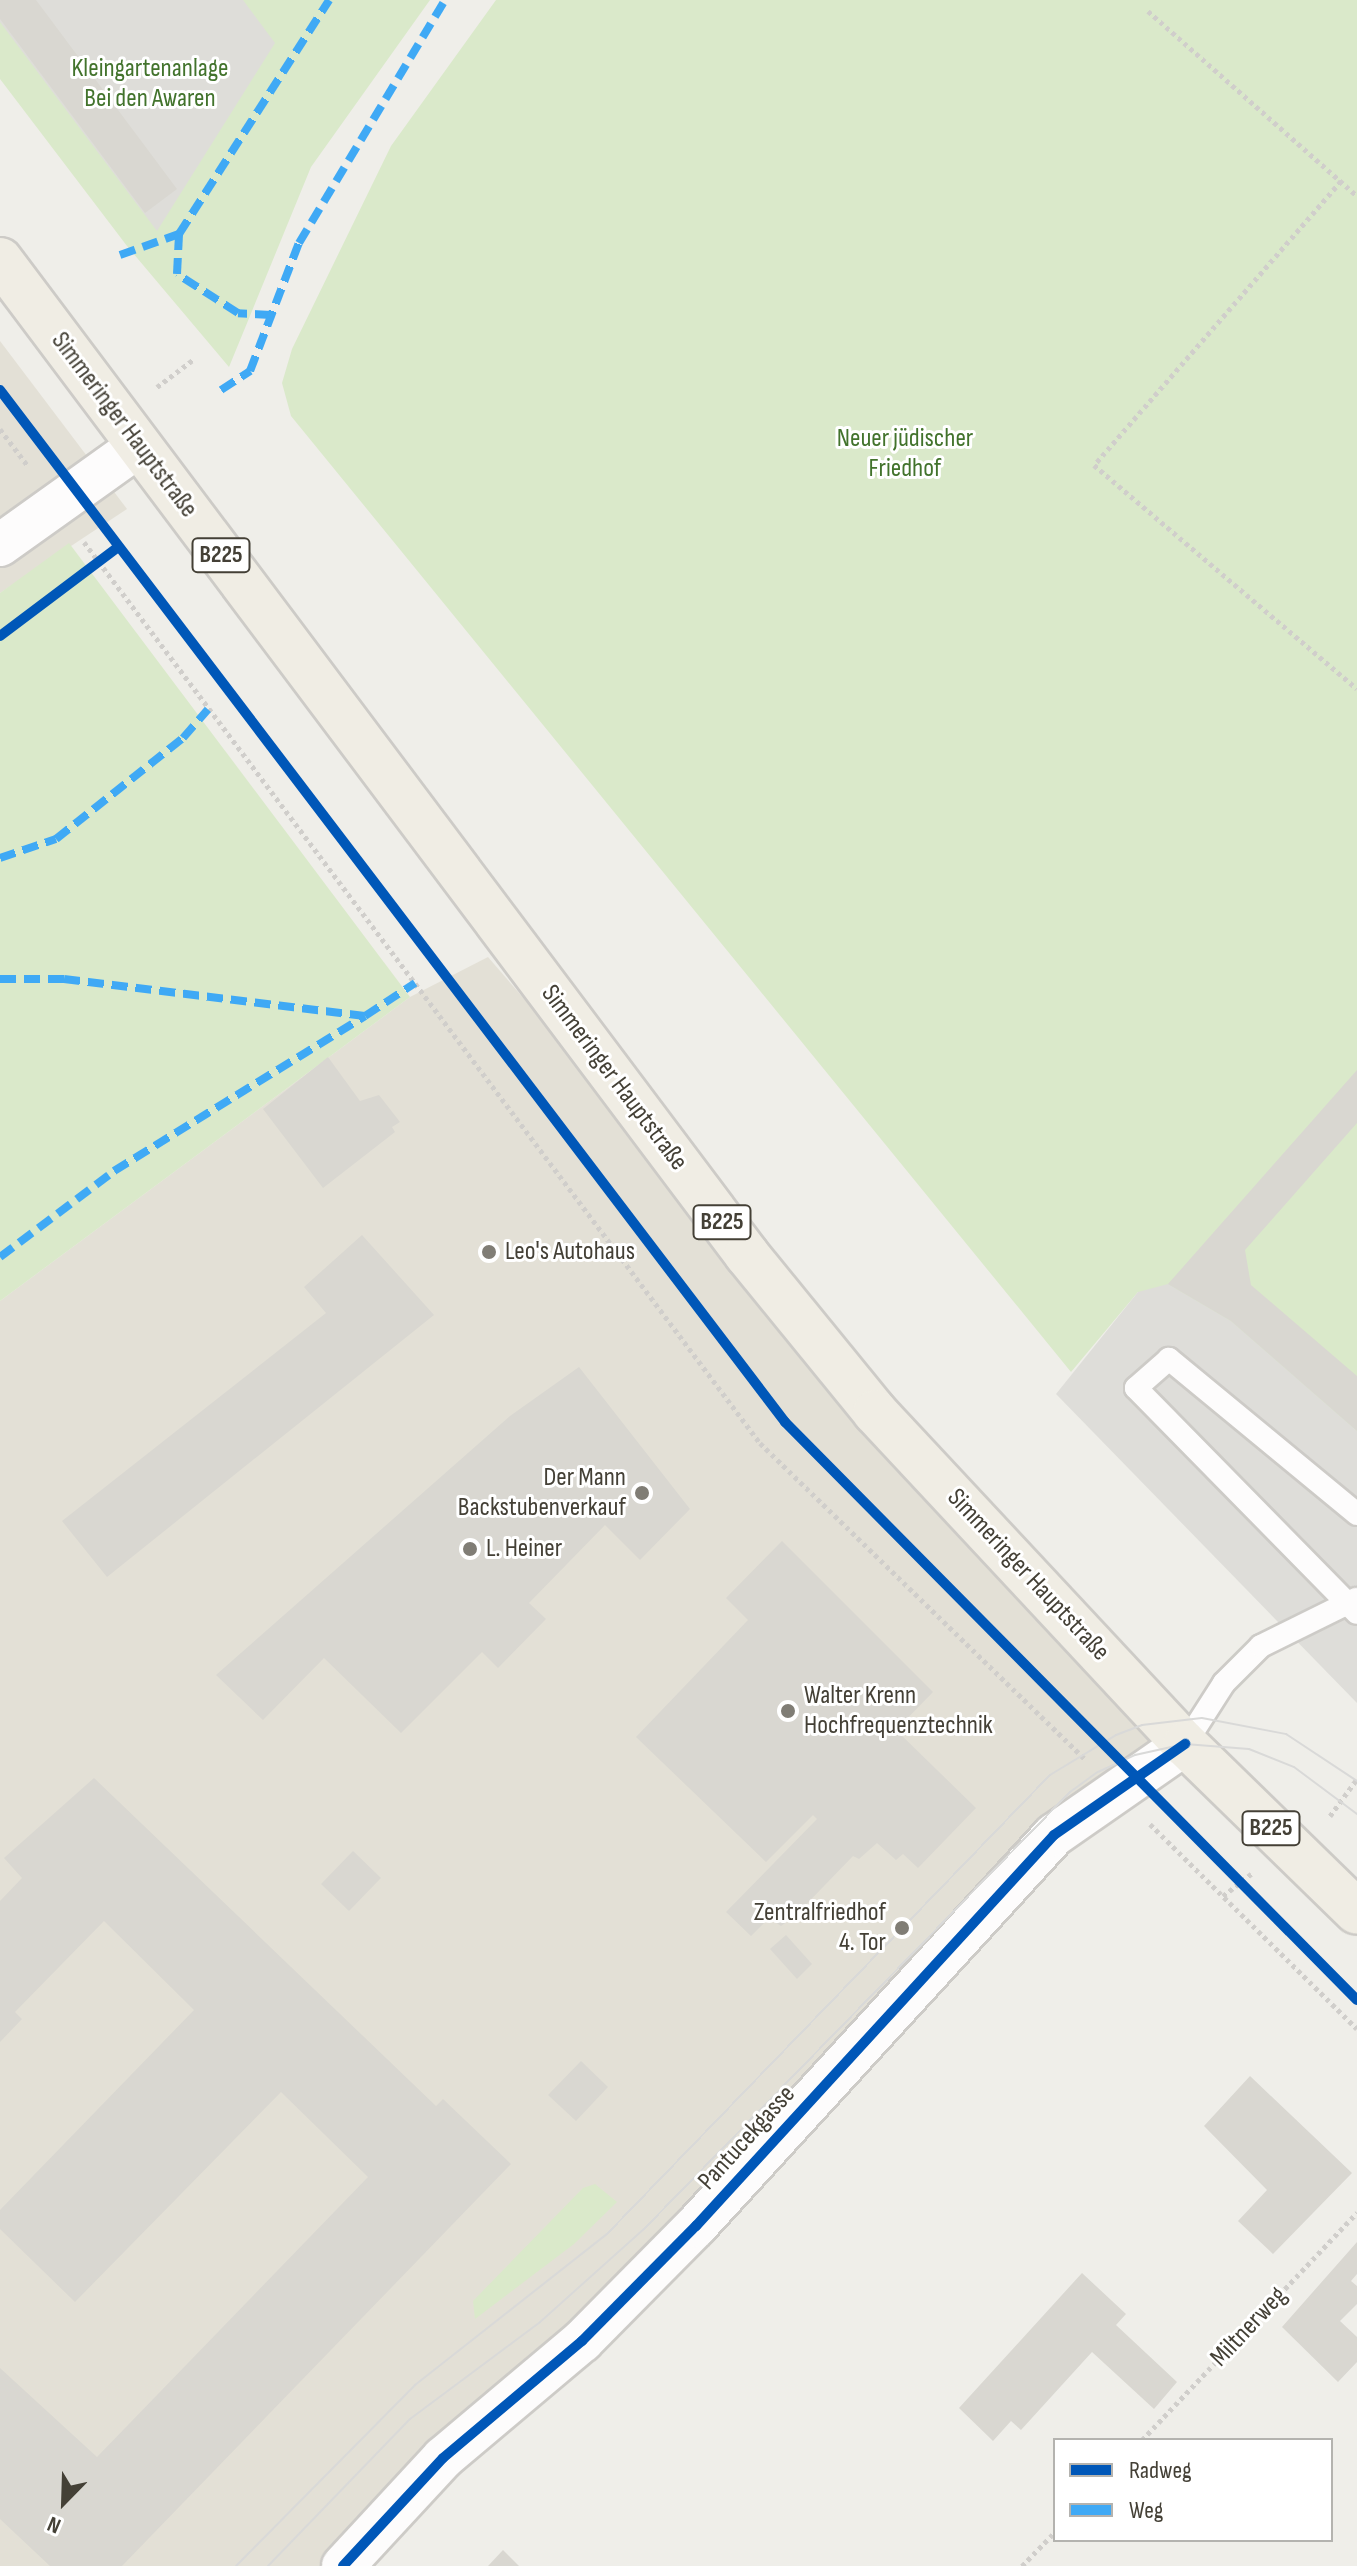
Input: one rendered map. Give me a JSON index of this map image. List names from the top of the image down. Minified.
{"streets":{"main road":["Simmeringer Hauptstraße","B225"],"street":["Pantucekgasse"],"path":["Miltnerweg"]},"crossings":[["Simmeringer Hauptstraße","Pantucekgasse"]],"parks":["Kleingartenanlage Bei den Awaren","Neuer jüdischer Friedhof"],"places":["Leo's Autohaus","Der Mann Backstubenverkauf","L. Heiner","Walter Krenn Hochfrequenztechnik","Zentralfriedhof 4. Tor"],"legend":["Radweg","Weg"],"north":"bottom left"}
